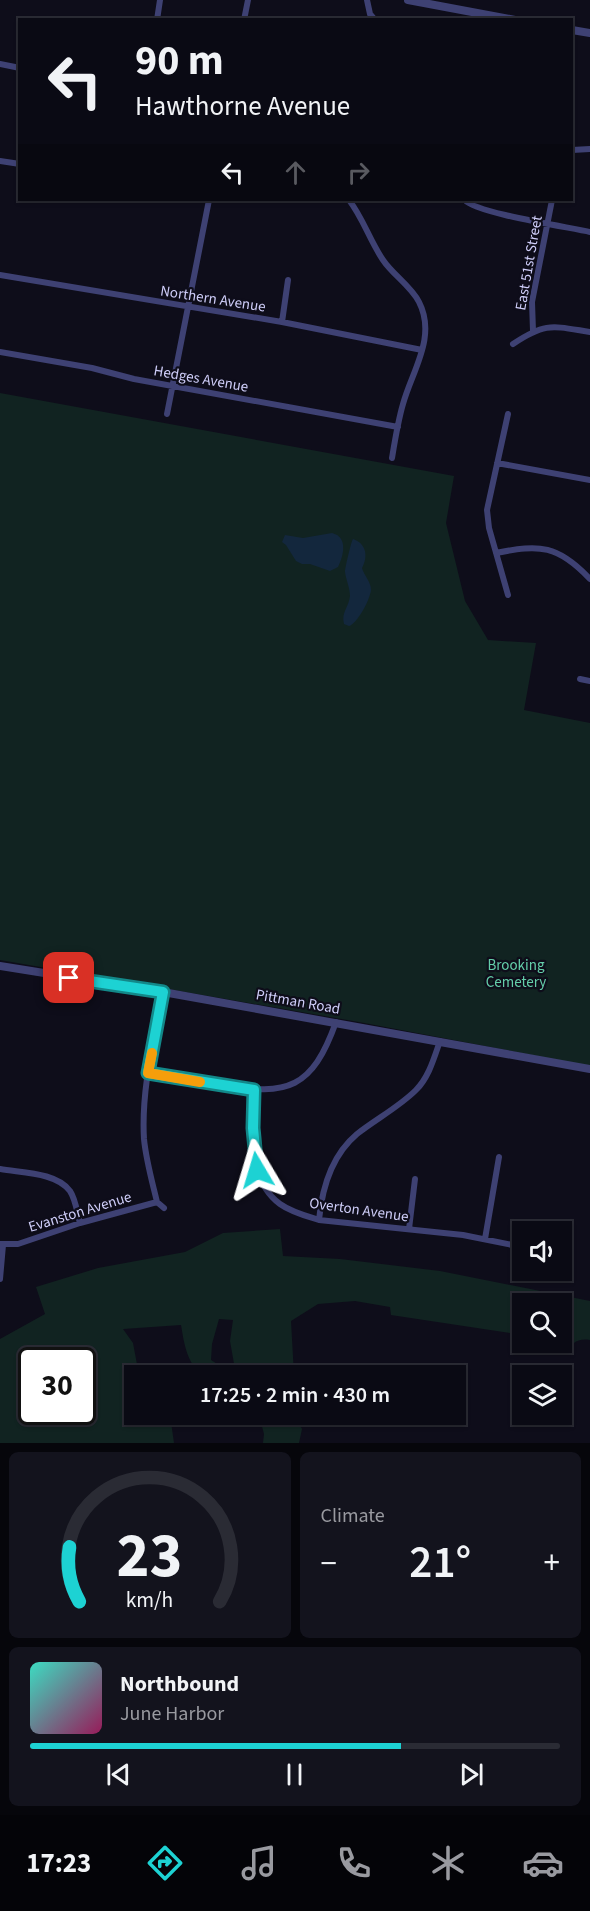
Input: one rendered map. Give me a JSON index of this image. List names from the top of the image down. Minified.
{"streets":{"street":["East 51st Street","Northern Avenue","Hedges Avenue","Pittman Road","Overton Avenue","Evanston Avenue"]},"parks":["Brooking Cemetery"],"page":{"turn":["90 m","Hawthorne Avenue"],"limit":"30","trip":"17:25 · 2 min · 430 m","tile":"Climate","heat":["−","21°","+"],"song":["Northbound","June Harbor"],"tabs":"17:23","gauge":["23","km/h"]}}
